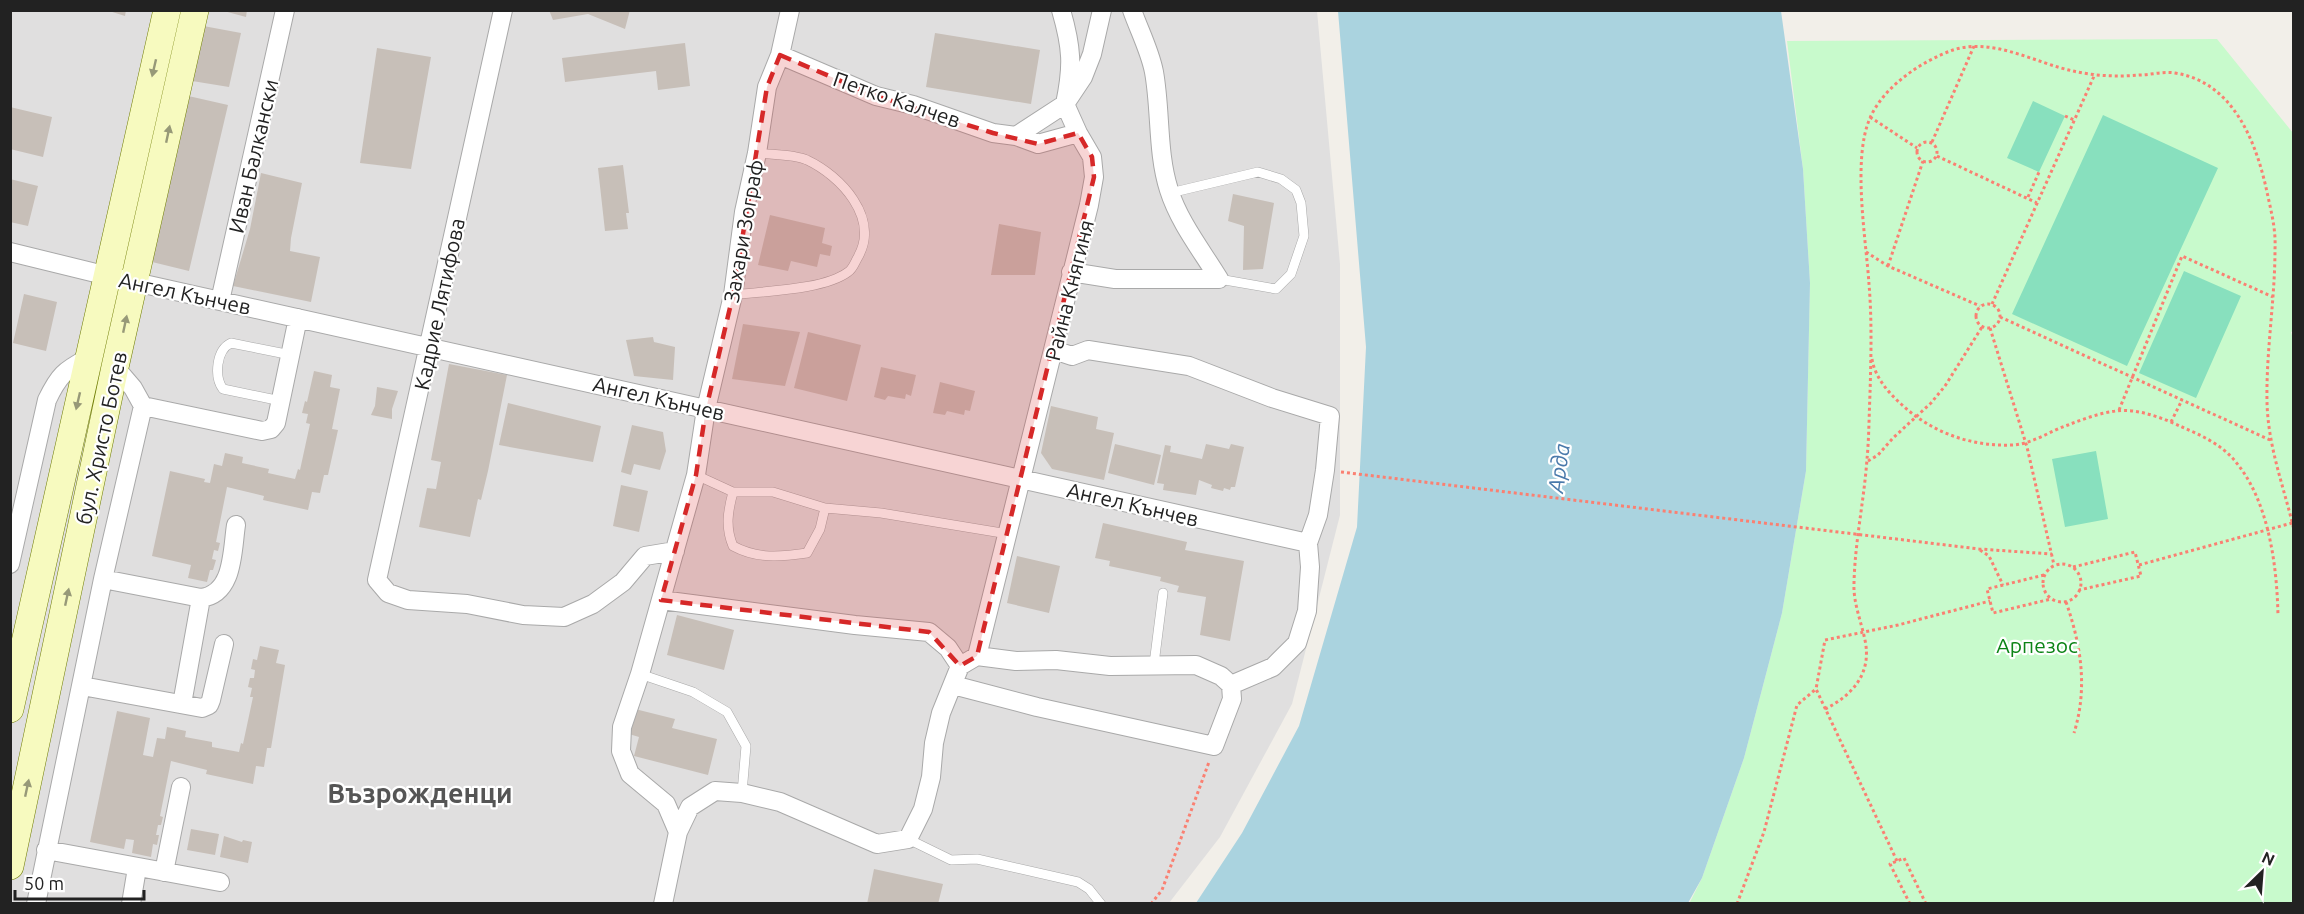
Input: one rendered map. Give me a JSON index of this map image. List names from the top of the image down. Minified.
{"streets":{"main road":["бул. Христо Ботев"],"street":["Петко Калчев","Иван Балкански","Захари Зограф","Райна Княгиня","Ангел Кънчев","Кадрие Лятифова"]},"crossings":[["Петко Калчев","Захари Зограф"],["Петко Калчев","Райна Княгиня"],["Иван Балкански","Ангел Кънчев"],["Захари Зограф","Ангел Кънчев"],["Захари Зограф","Кадрие Лятифова"],["Райна Княгиня","Ангел Кънчев"],["Ангел Кънчев","Кадрие Лятифова"],["Ангел Кънчев","бул. Христо Ботев"]],"districts":["Възрожденци"],"water":["Арда"],"parks":["Арпезос"],"scale_bar":"50 m","north":"top right"}
